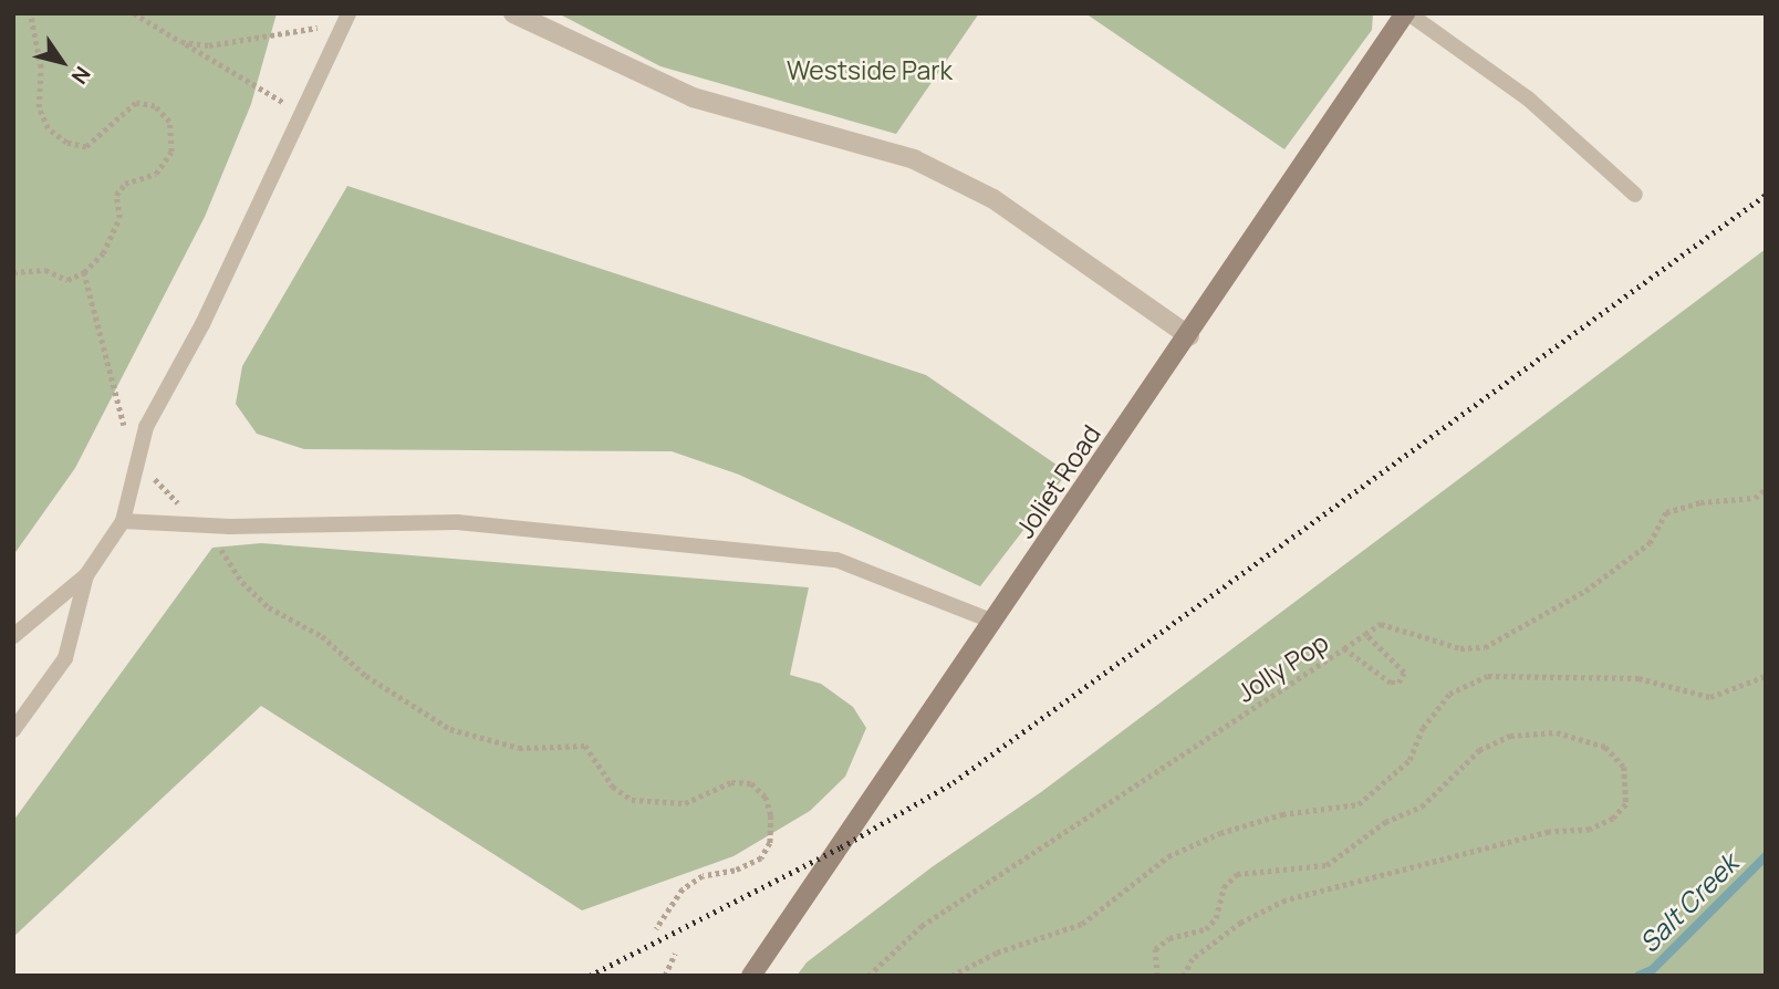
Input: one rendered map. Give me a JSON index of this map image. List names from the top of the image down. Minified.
{"streets":{"main road":["Joliet Road"],"path":["Jolly Pop"]},"water":["Salt Creek"],"parks":["Westside Park"],"north":"bottom right"}
